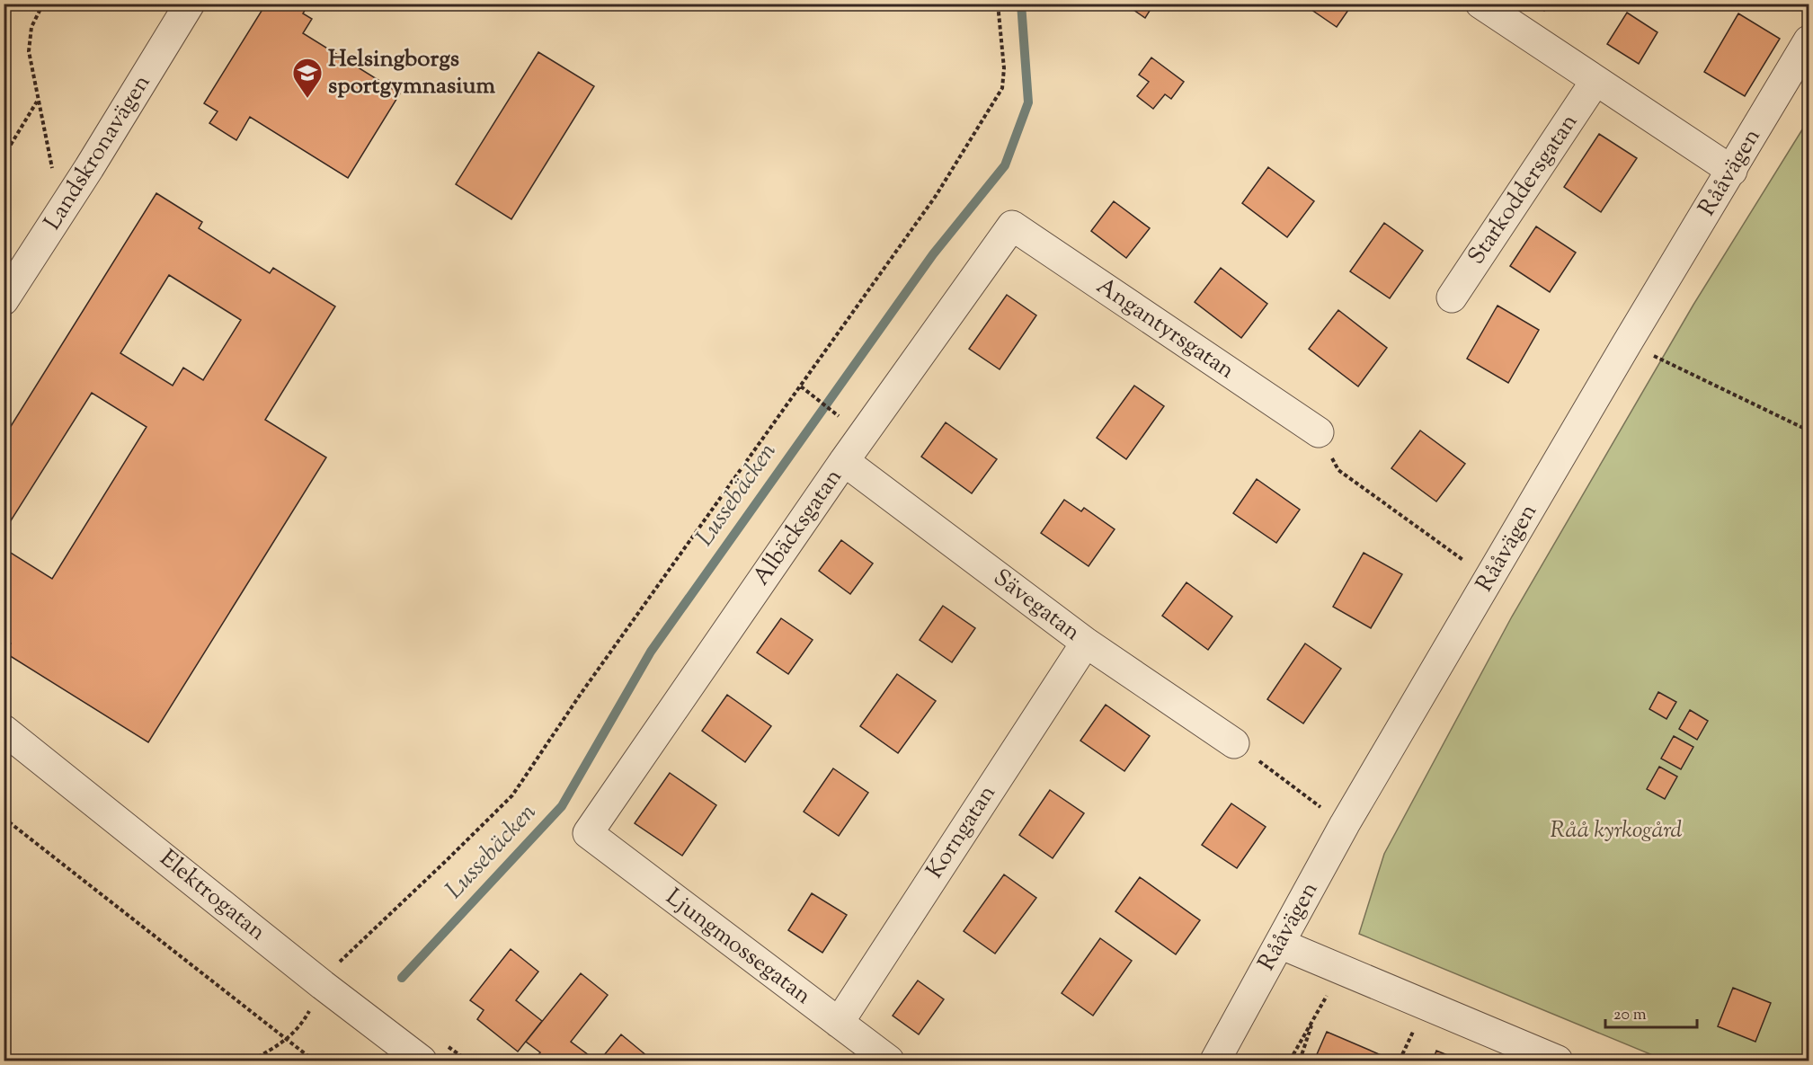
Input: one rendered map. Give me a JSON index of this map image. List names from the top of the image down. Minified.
{"streets":{"street":["Landskronavägen","Rååvägen","Starkoddersgatan","Angantyrsgatan","Albäcksgatan","Sävegatan","Korngatan","Elektrogatan","Ljungmossegatan"]},"crossings":[["Angantyrsgatan","Albäcksgatan"],["Albäcksgatan","Sävegatan"],["Albäcksgatan","Ljungmossegatan"],["Sävegatan","Korngatan"],["Korngatan","Ljungmossegatan"]],"water":["Lussebäcken"],"parks":["Råå kyrkogård"],"places":{"school or university":["Helsingborgs sportgymnasium"]},"scale_bar":"20 m"}
